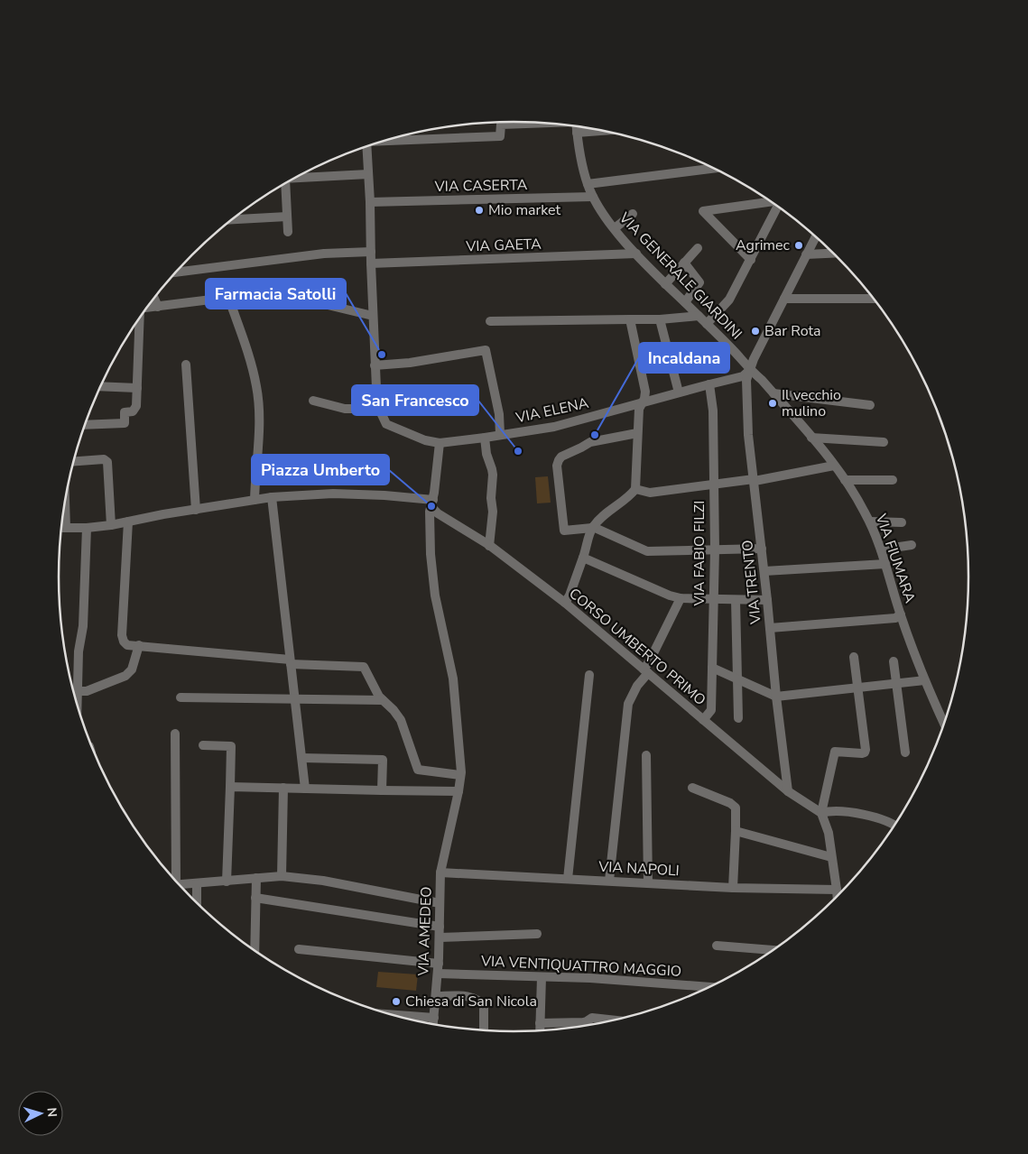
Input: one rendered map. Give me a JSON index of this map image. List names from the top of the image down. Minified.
{"streets":{"street":["VIA CASERTA","VIA GAETA","VIA GENERALE GIARDINI","VIA ELENA","VIA FABIO FILZI","VIA FIUMARA","VIA TRENTO","CORSO UMBERTO PRIMO","VIA NAPOLI","VIA AMEDEO","VIA VENTIQUATTRO MAGGIO"]},"crossings":[["VIA CASERTA","VIA GENERALE GIARDINI"],["VIA CASERTA","VIA ELENA"],["VIA GAETA","VIA GENERALE GIARDINI"],["VIA GAETA","VIA ELENA"],["VIA GENERALE GIARDINI","VIA ELENA"],["VIA GENERALE GIARDINI","VIA FIUMARA"],["VIA GENERALE GIARDINI","VIA TRENTO"],["VIA ELENA","VIA FABIO FILZI"],["VIA ELENA","VIA FIUMARA"],["VIA ELENA","VIA TRENTO"],["VIA ELENA","VIA AMEDEO"],["VIA FABIO FILZI","CORSO UMBERTO PRIMO"],["VIA FIUMARA","VIA TRENTO"],["VIA TRENTO","CORSO UMBERTO PRIMO"],["CORSO UMBERTO PRIMO","VIA AMEDEO"],["VIA NAPOLI","VIA AMEDEO"],["VIA AMEDEO","VIA VENTIQUATTRO MAGGIO"]],"places":["Mio market","Agrimec","Bar Rota","Farmacia Satolli","Il vecchio mulino","Incaldana","San Francesco","Piazza Umberto","Chiesa di San Nicola"],"north":"right"}
